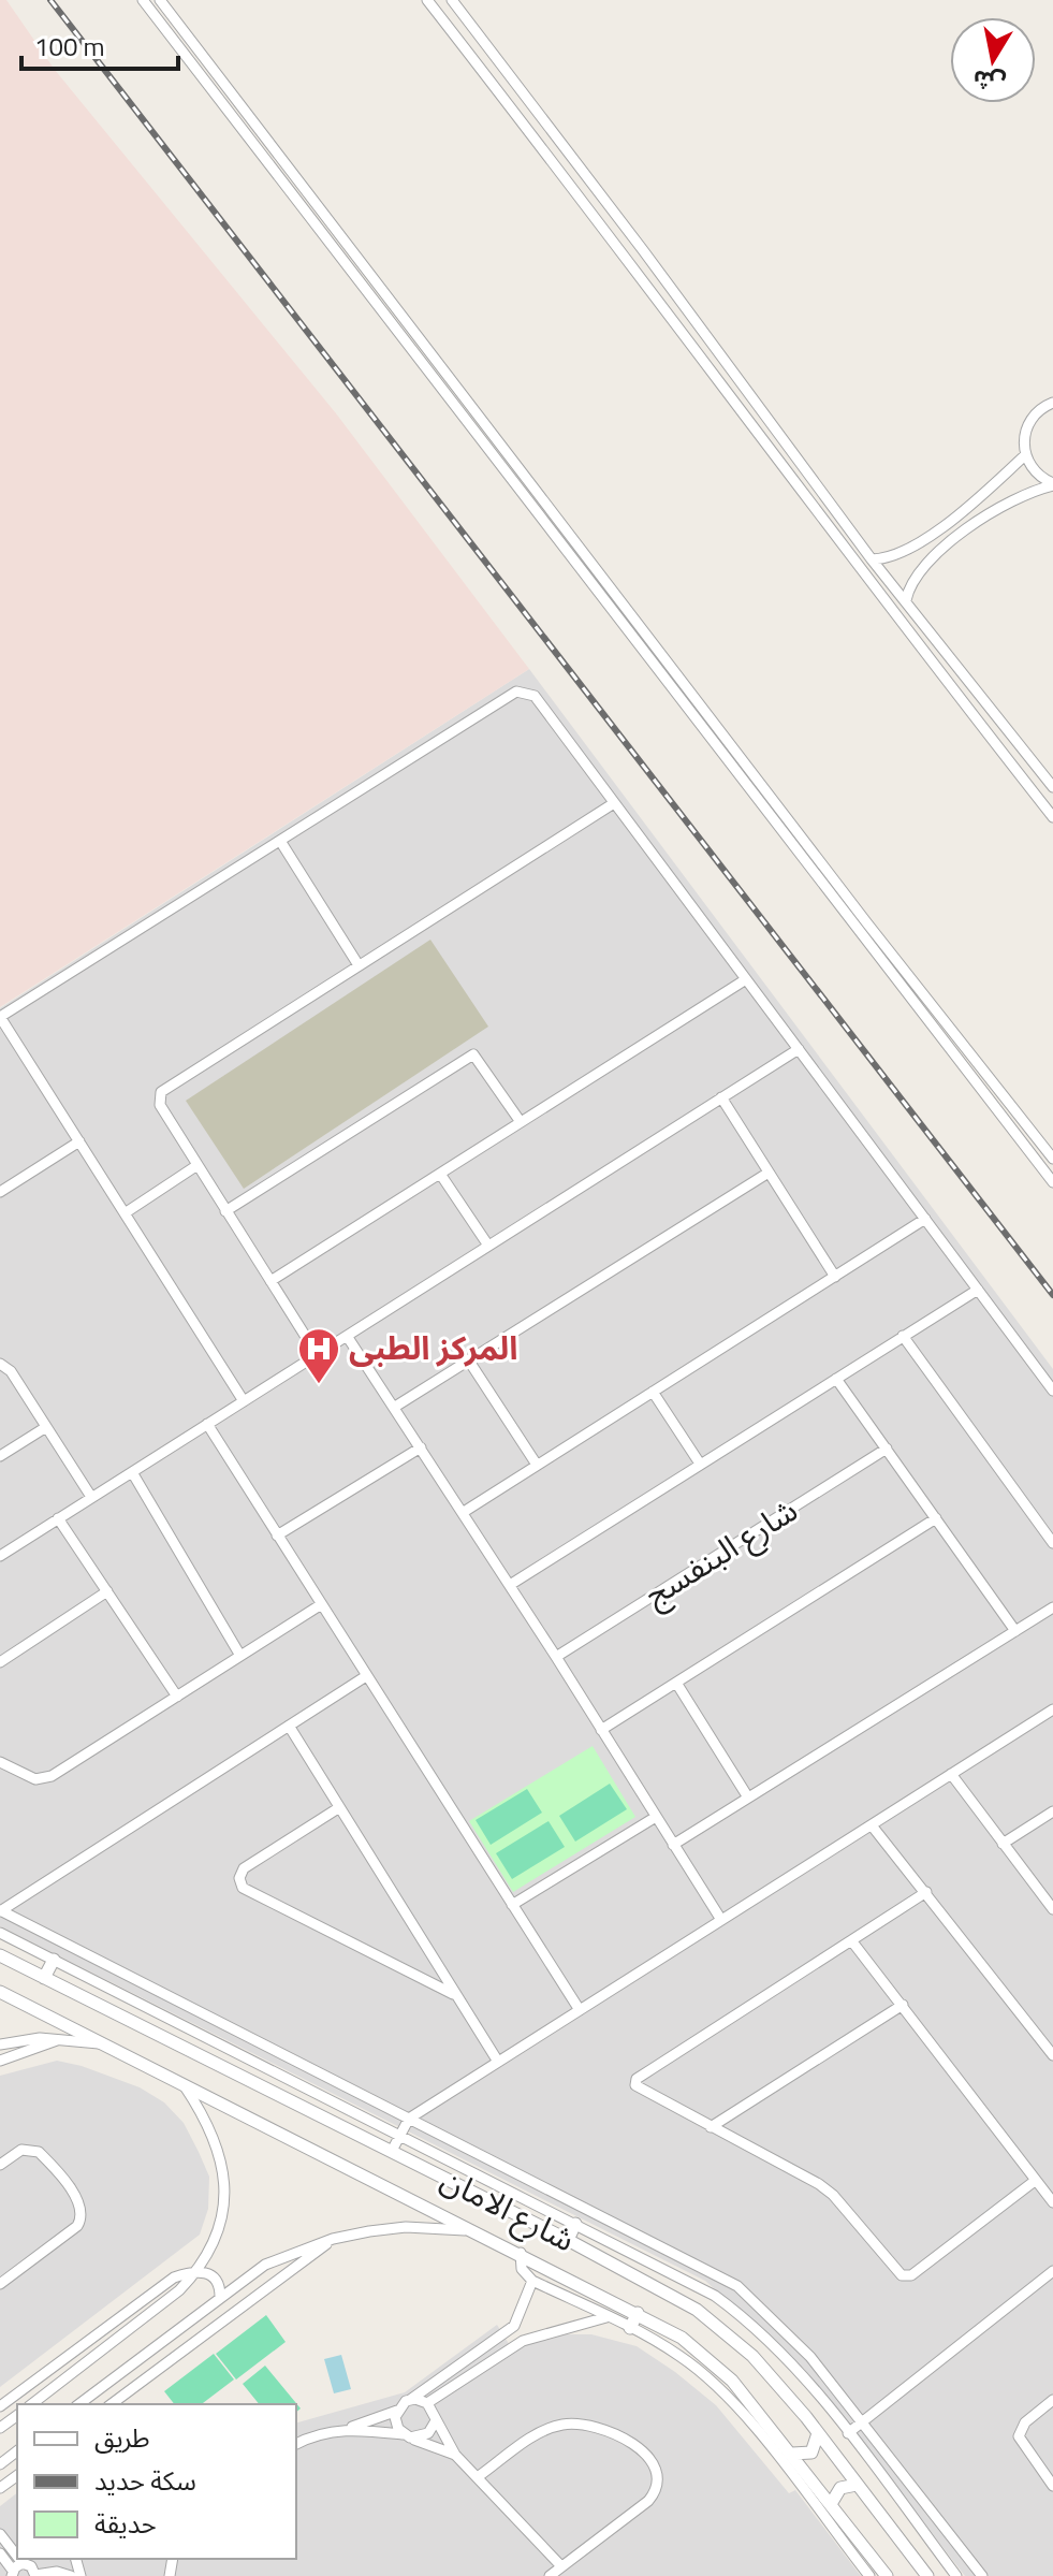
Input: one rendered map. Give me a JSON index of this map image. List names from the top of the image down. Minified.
{"streets":{"street":["شارع البنفسج","شارع الامان"]},"places":{"hospital":["المركز الطبى"]},"legend":["طريق","سكة حديد","حديقة"],"scale_bar":"100 m","north":"bottom"}
